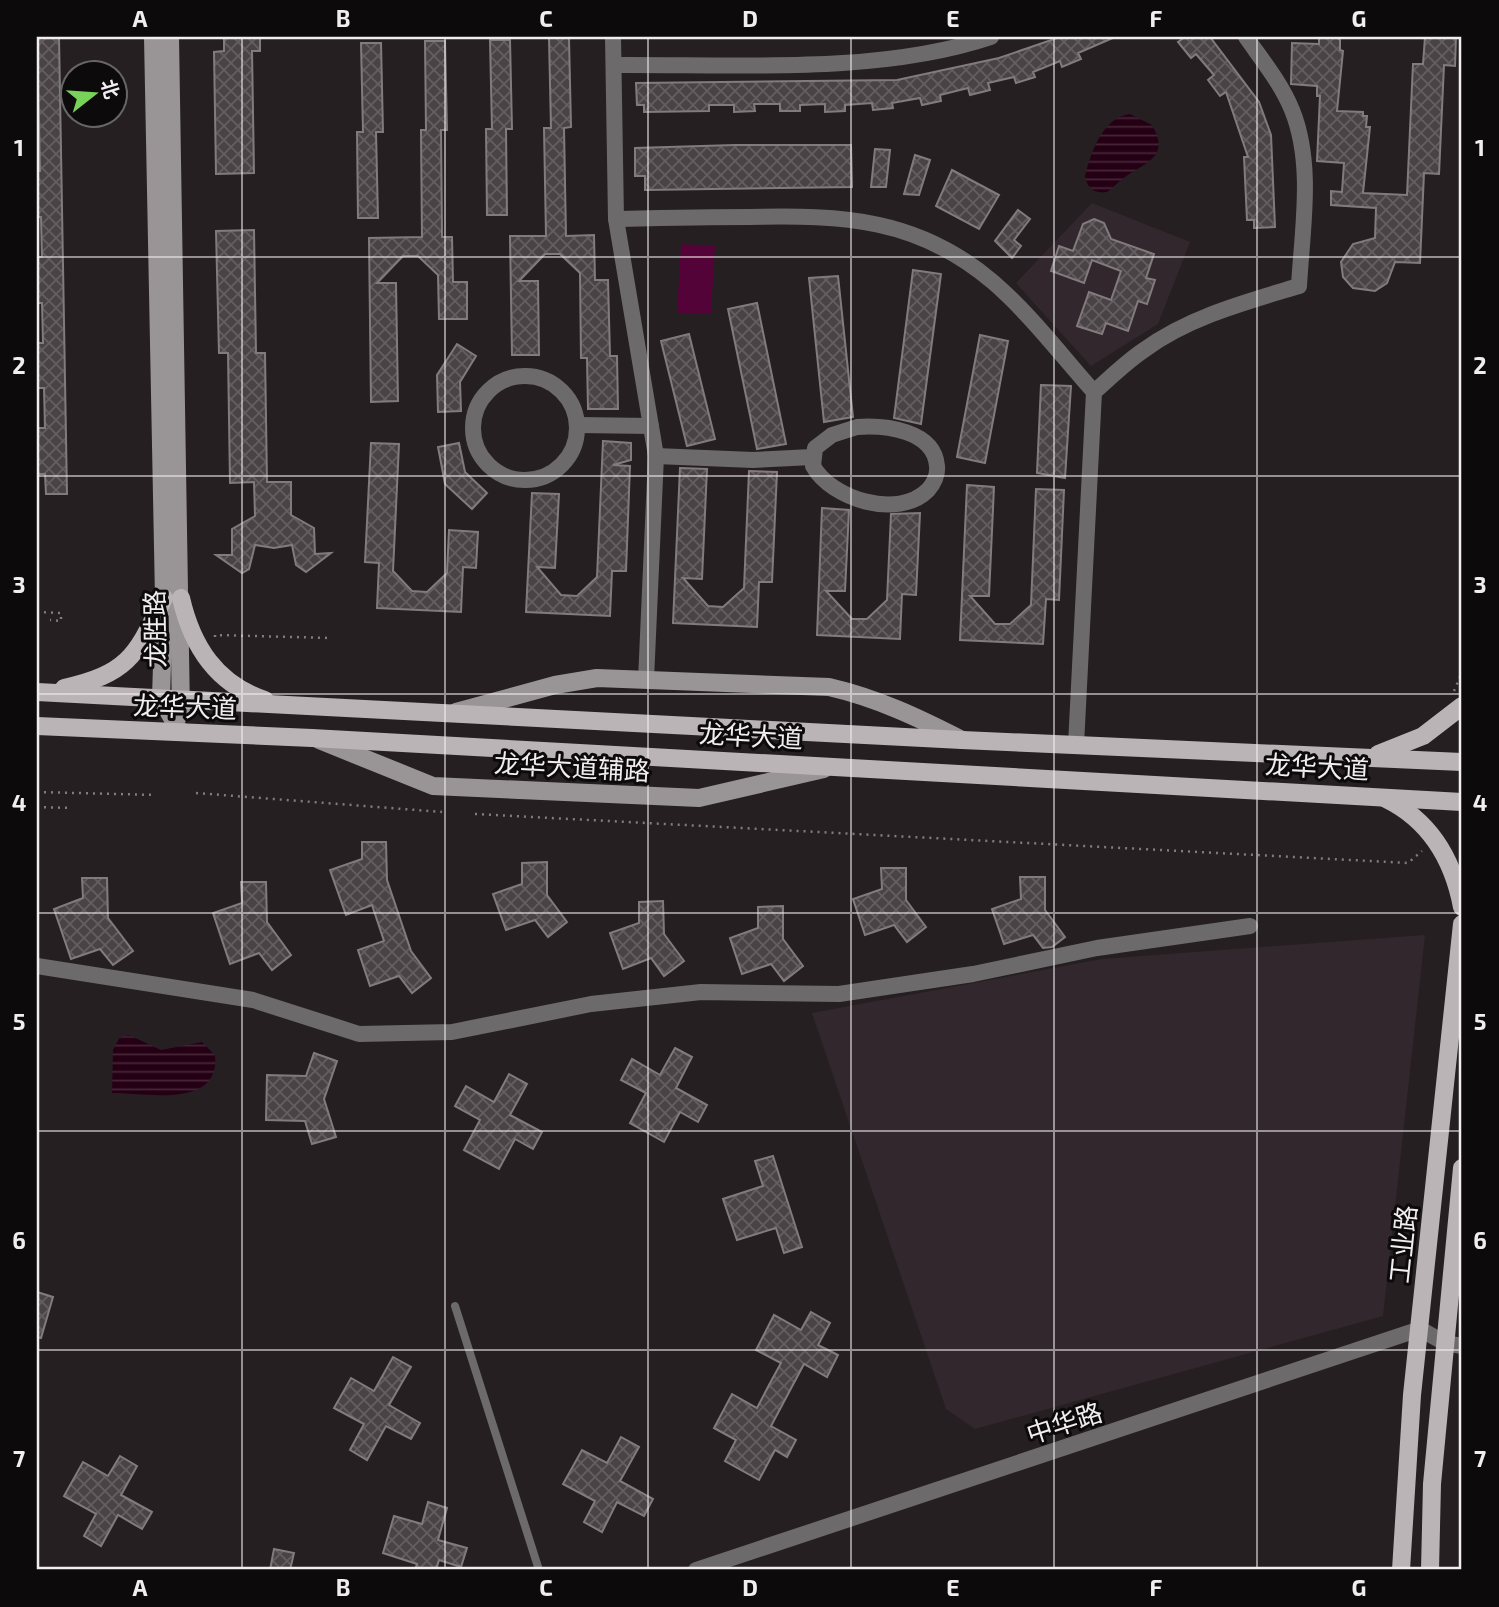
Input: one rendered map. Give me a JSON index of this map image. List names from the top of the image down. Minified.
{"streets":{"main road":["龙胜路","龙华大道","龙华大道辅路","工业路"],"street":["中华路"]},"crossings":[["龙胜路","龙华大道"],["龙华大道","龙华大道辅路"],["工业路","中华路"]],"north":"right","grid":{"columns":["A","B","C","D","E","F","G"],"rows":["1","2","3","4","5","6","7"]}}
